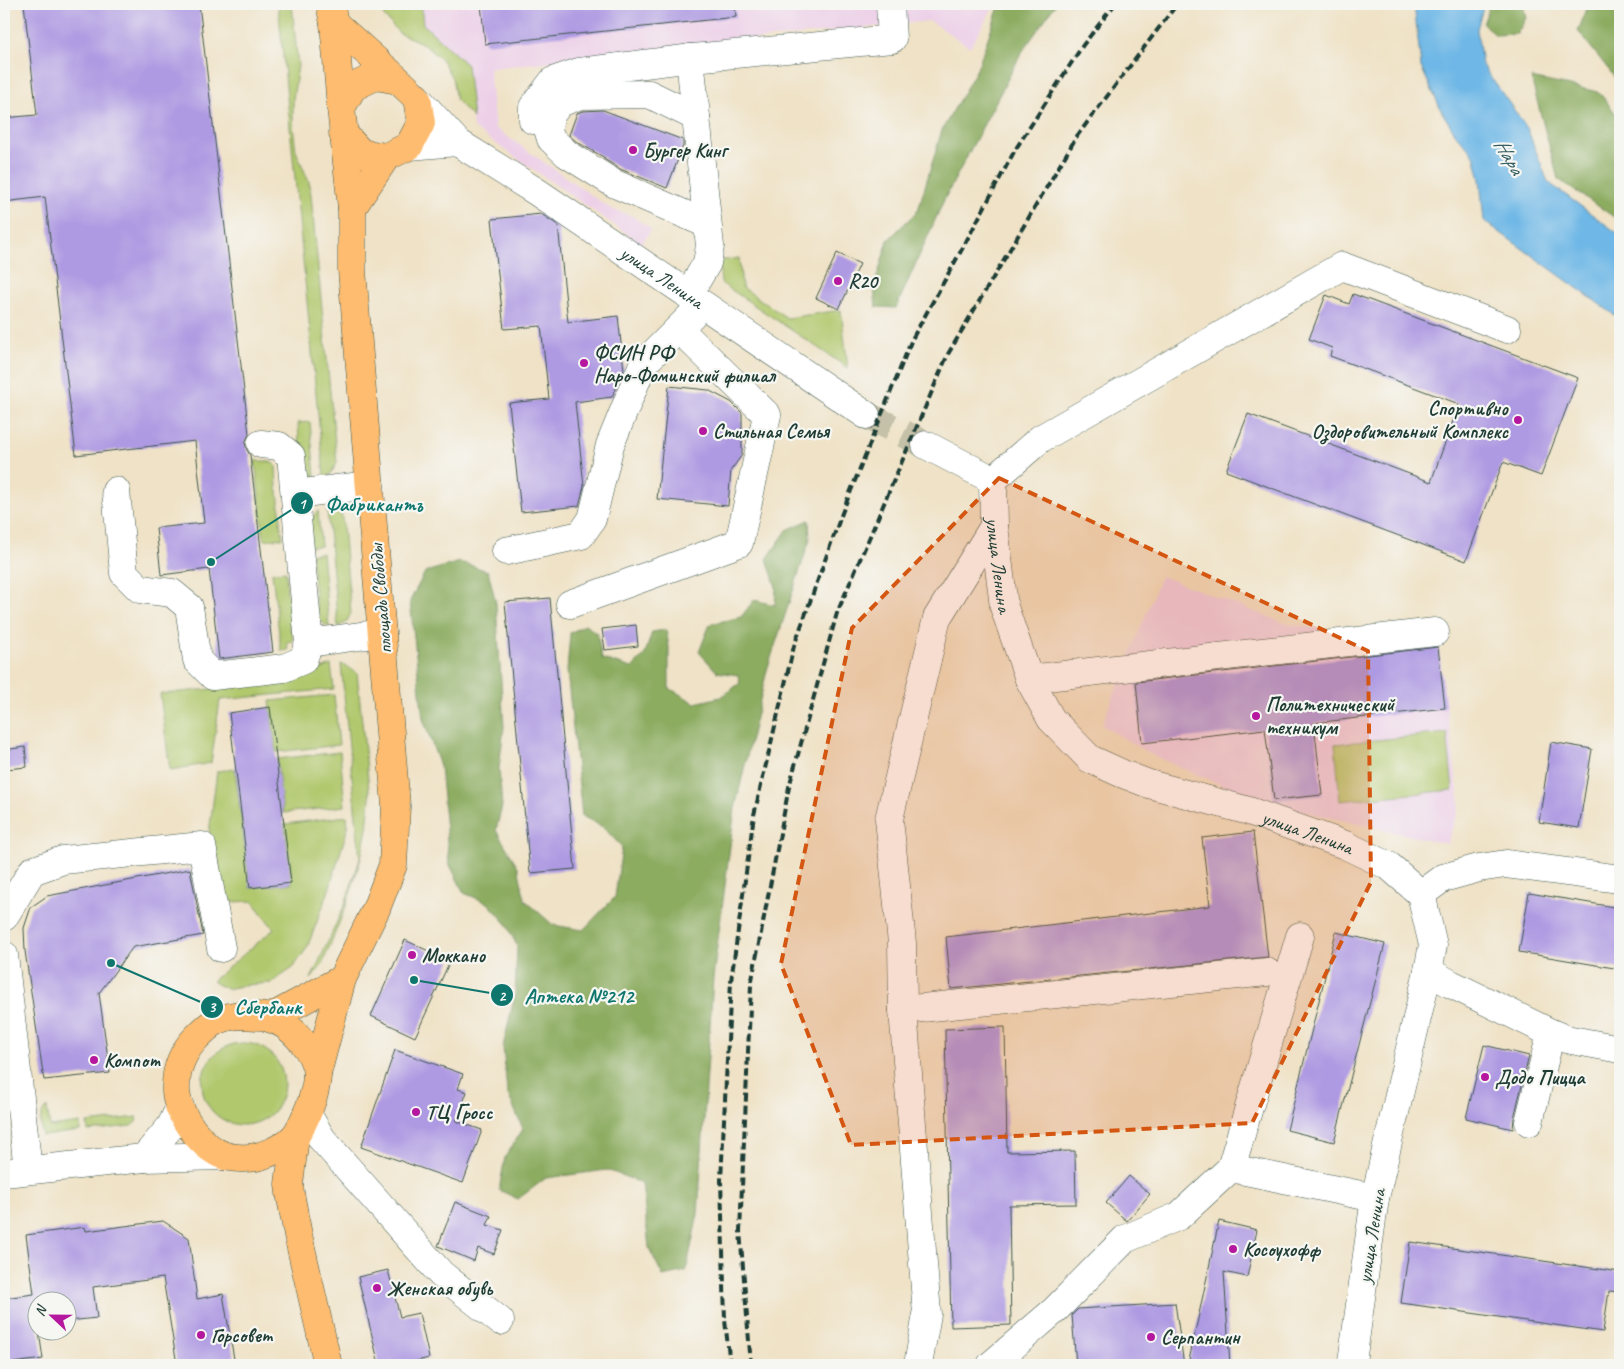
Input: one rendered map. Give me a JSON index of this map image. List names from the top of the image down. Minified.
{"streets":{"main road":["площадь Свободы"],"street":["улица Ленина"]},"crossings":[["улица Ленина","площадь Свободы"]],"water":["Нара"],"places":["Бургер Кинг","R20","ФСИН РФ Наро-Фоминский филиал","Спортивно Оздоровительный Комплекс","Стильная Семья","Фабрикантъ","Политехнический техникум","Моккано","Сбербанк","Аптека №212","Компот","Додо Пицца","ТЦ Гросс","Косоухофф","Женская обувь","Горсовет","Серпантин"],"north":"left"}
